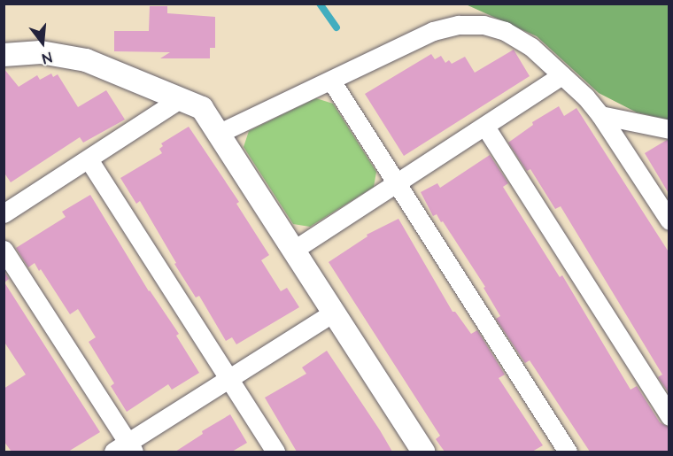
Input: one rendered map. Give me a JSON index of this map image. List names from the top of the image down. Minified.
{"north":"bottom"}
